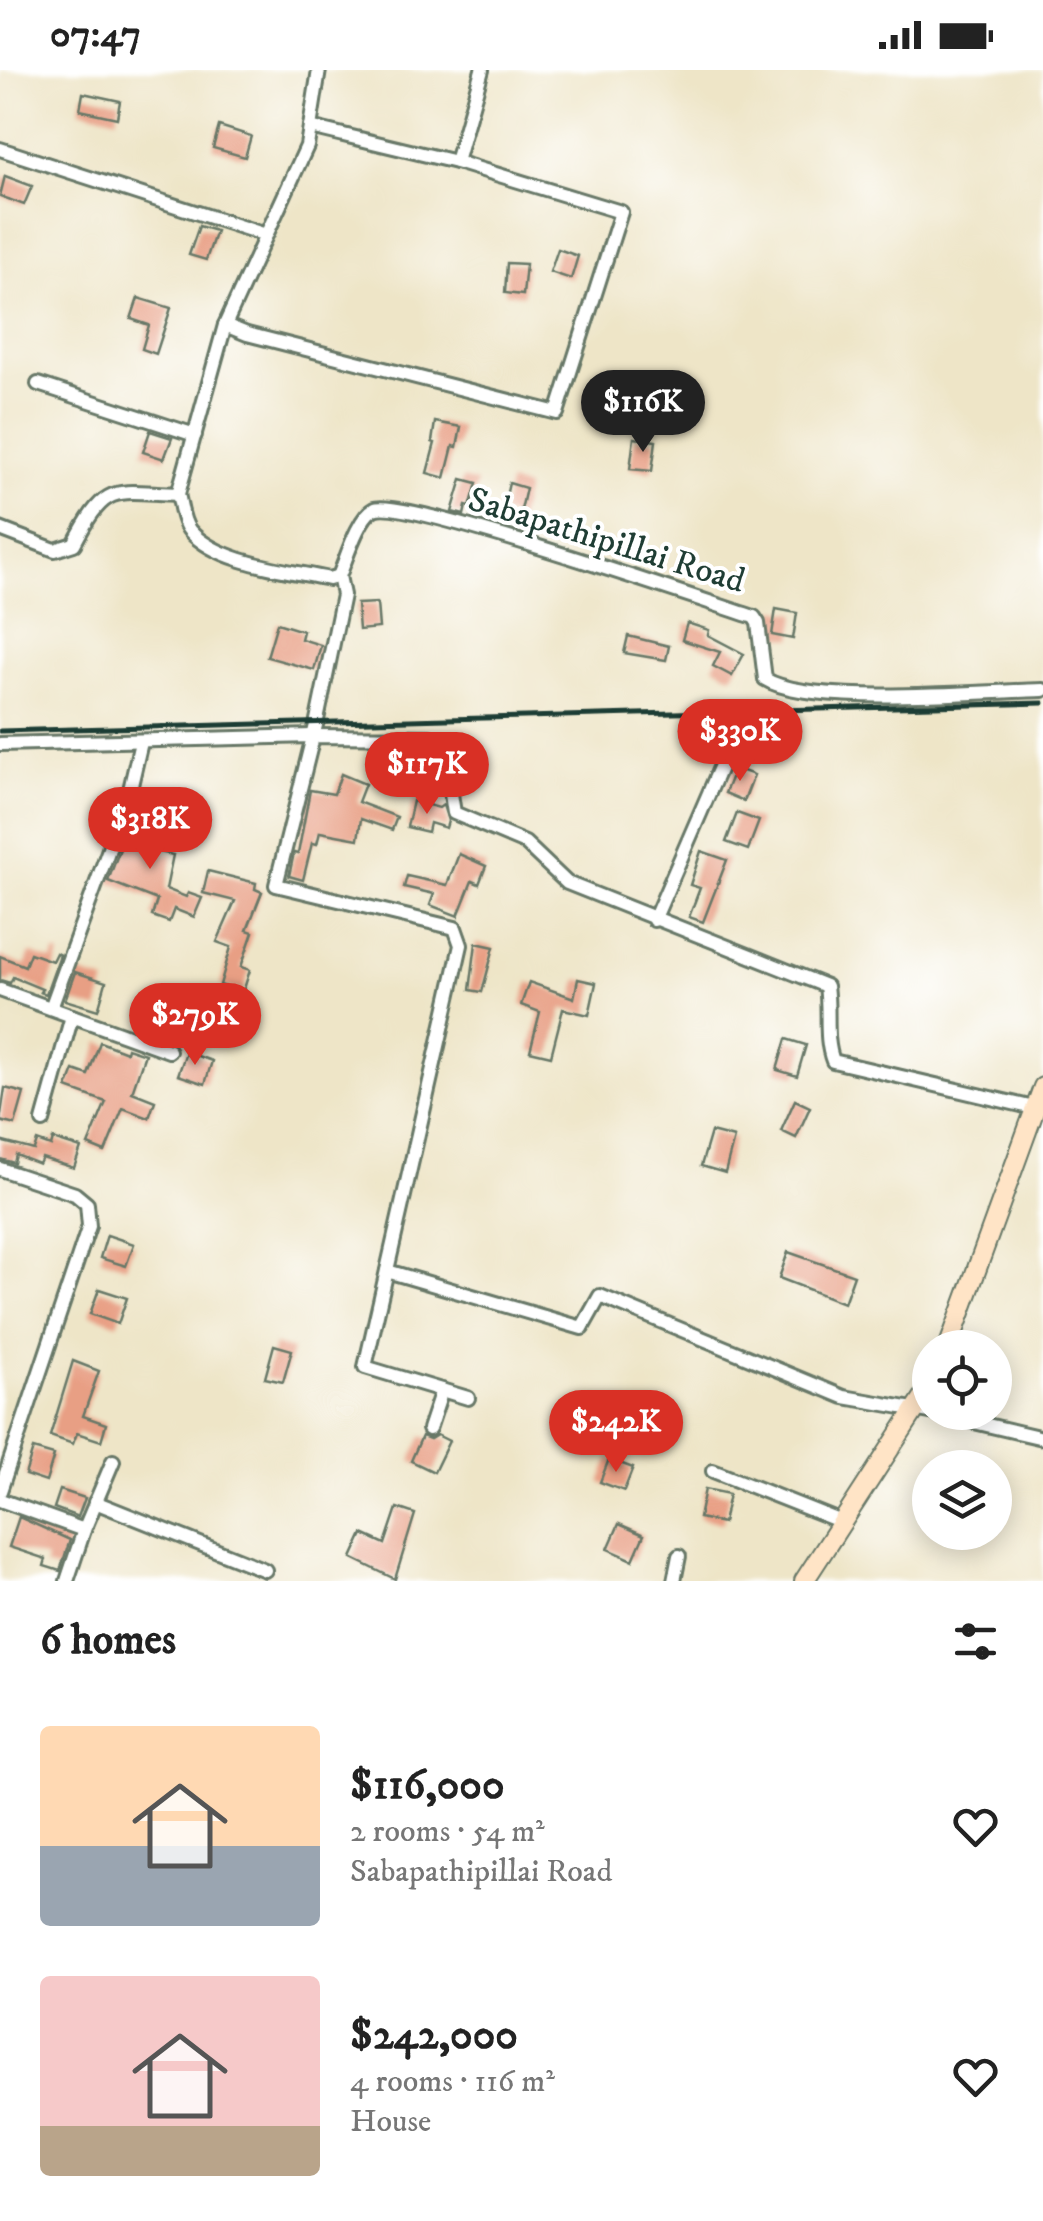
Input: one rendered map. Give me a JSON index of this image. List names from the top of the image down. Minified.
{"streets":{"street":["Sabapathipillai Road"]},"page":{"status":"07:47","price":["$116K","$330K","$117K","$318K","$279K","$242K"],"heading":"6 homes","list":[{"name":"$116,000","note":"2 rooms · 54 m² · Sabapathipillai Road"},{"name":"$242,000","note":"4 rooms · 116 m² · House"}]}}
